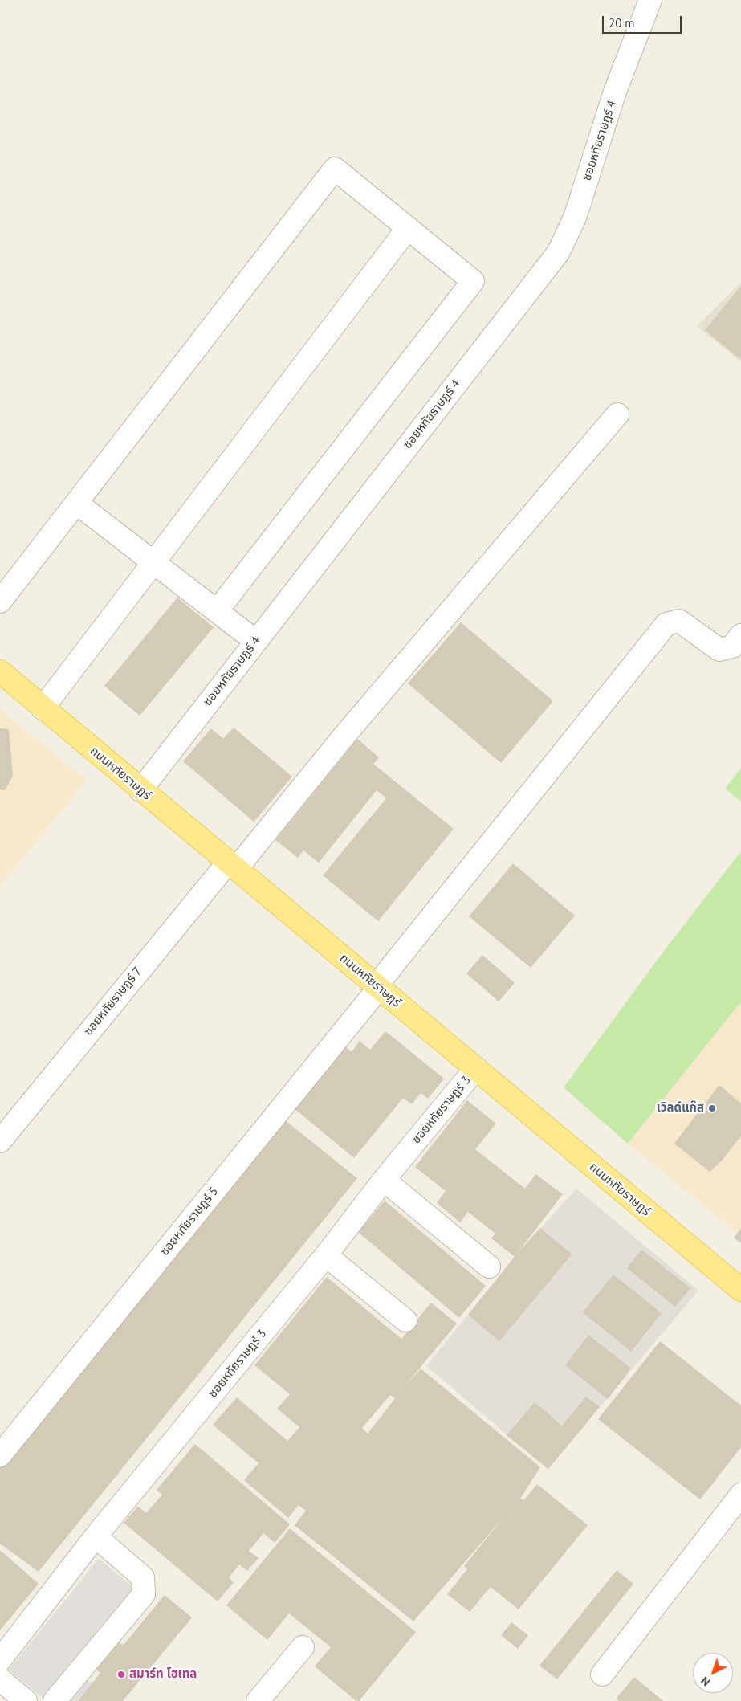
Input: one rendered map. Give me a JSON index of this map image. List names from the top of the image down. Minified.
{"streets":{"main road":["ถนนหทัยราษฎร์"],"street":["ซอยหทัยราษฎร์ 4","ซอยหทัยราษฎร์ 7","ซอยหทัยราษฎร์ 3","ซอยหทัยราษฎร์ 5"]},"crossings":[["ซอยหทัยราษฎร์ 4","ถนนหทัยราษฎร์"],["ถนนหทัยราษฎร์","ซอยหทัยราษฎร์ 7"],["ถนนหทัยราษฎร์","ซอยหทัยราษฎร์ 3"],["ถนนหทัยราษฎร์","ซอยหทัยราษฎร์ 5"]],"places":["เวิลด์แก๊ส","สมาร์ท โฮเทล"],"scale_bar":"20 m","north":"bottom left"}
